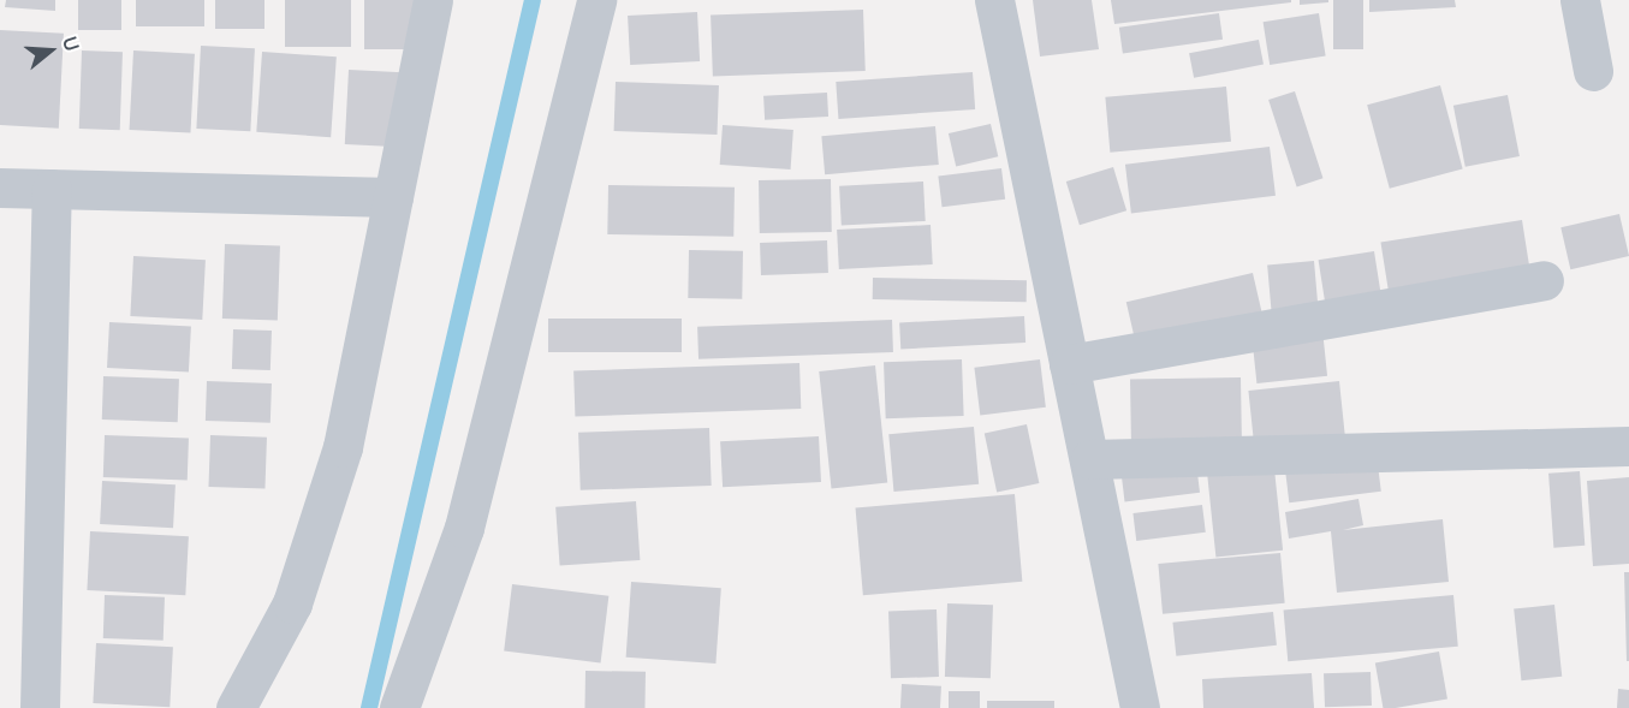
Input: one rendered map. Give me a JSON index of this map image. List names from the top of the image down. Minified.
{"north":"right"}
